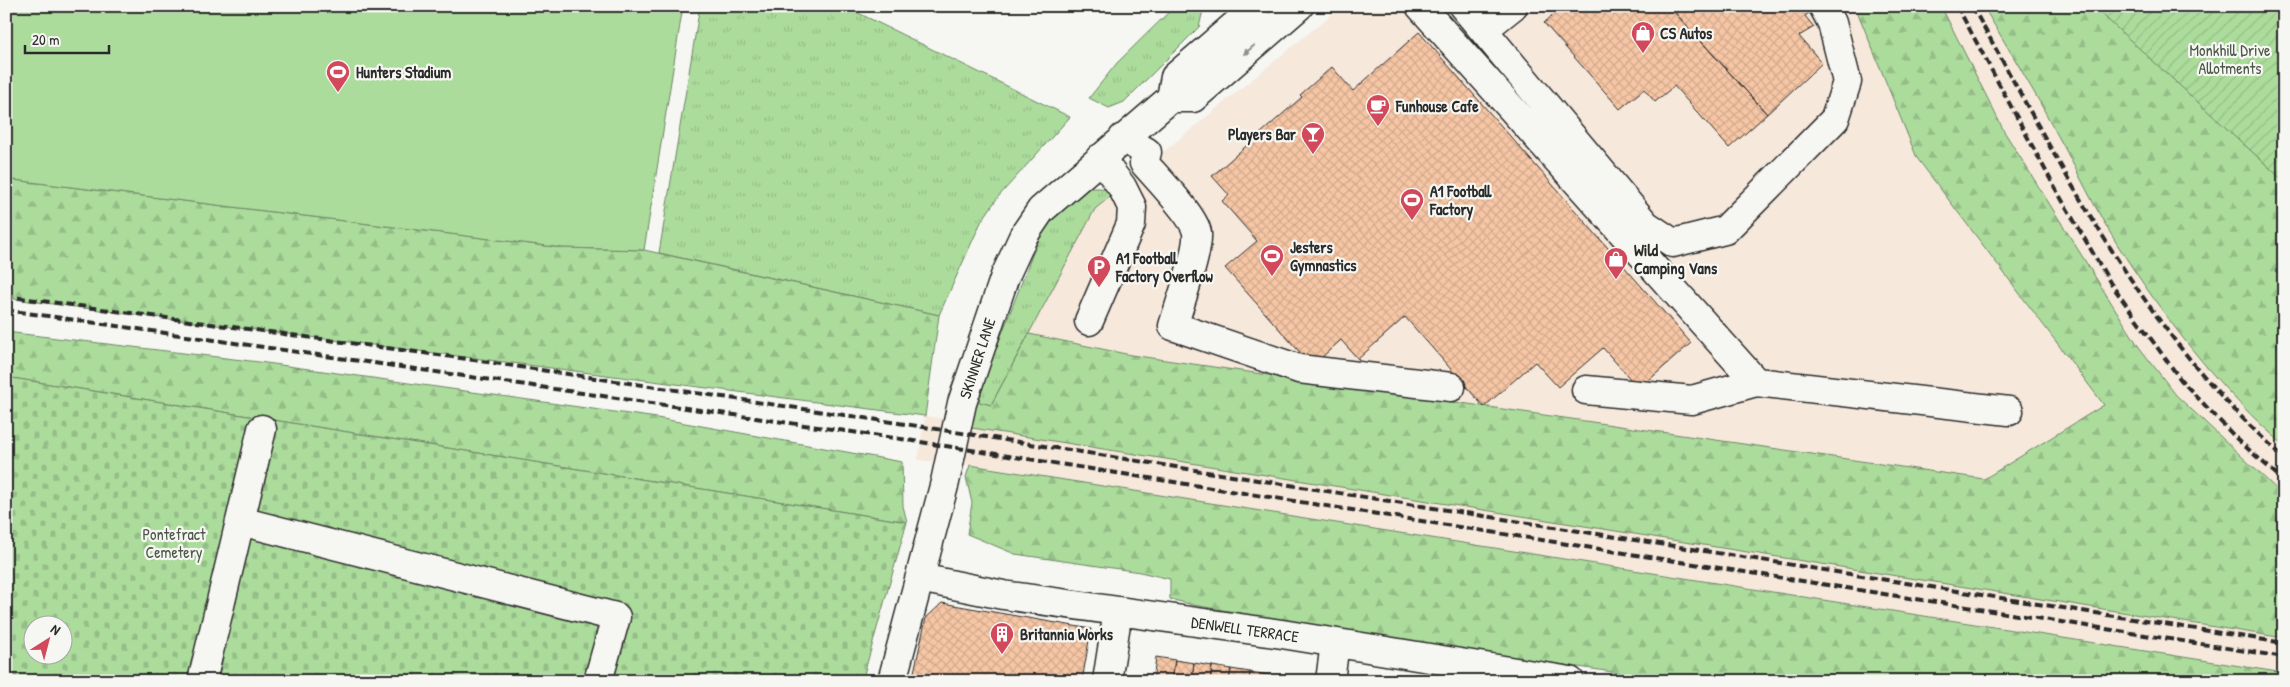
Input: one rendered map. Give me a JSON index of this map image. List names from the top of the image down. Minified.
{"streets":{"street":["SKINNER LANE","DENWELL TERRACE"]},"crossings":[["SKINNER LANE","DENWELL TERRACE"]],"parks":["Monkhill Drive Allotments","Pontefract Cemetery"],"places":{"shop":["CS Autos","Wild Camping Vans"],"sports":["Hunters Stadium","A1 Football Factory","Jesters Gymnastics"],"cafe":["Funhouse Cafe"],"bar":["Players Bar"],"parking":["A1 Football Factory Overflow"],"building":["Britannia Works"]},"scale_bar":"20 m","north":"top right"}
